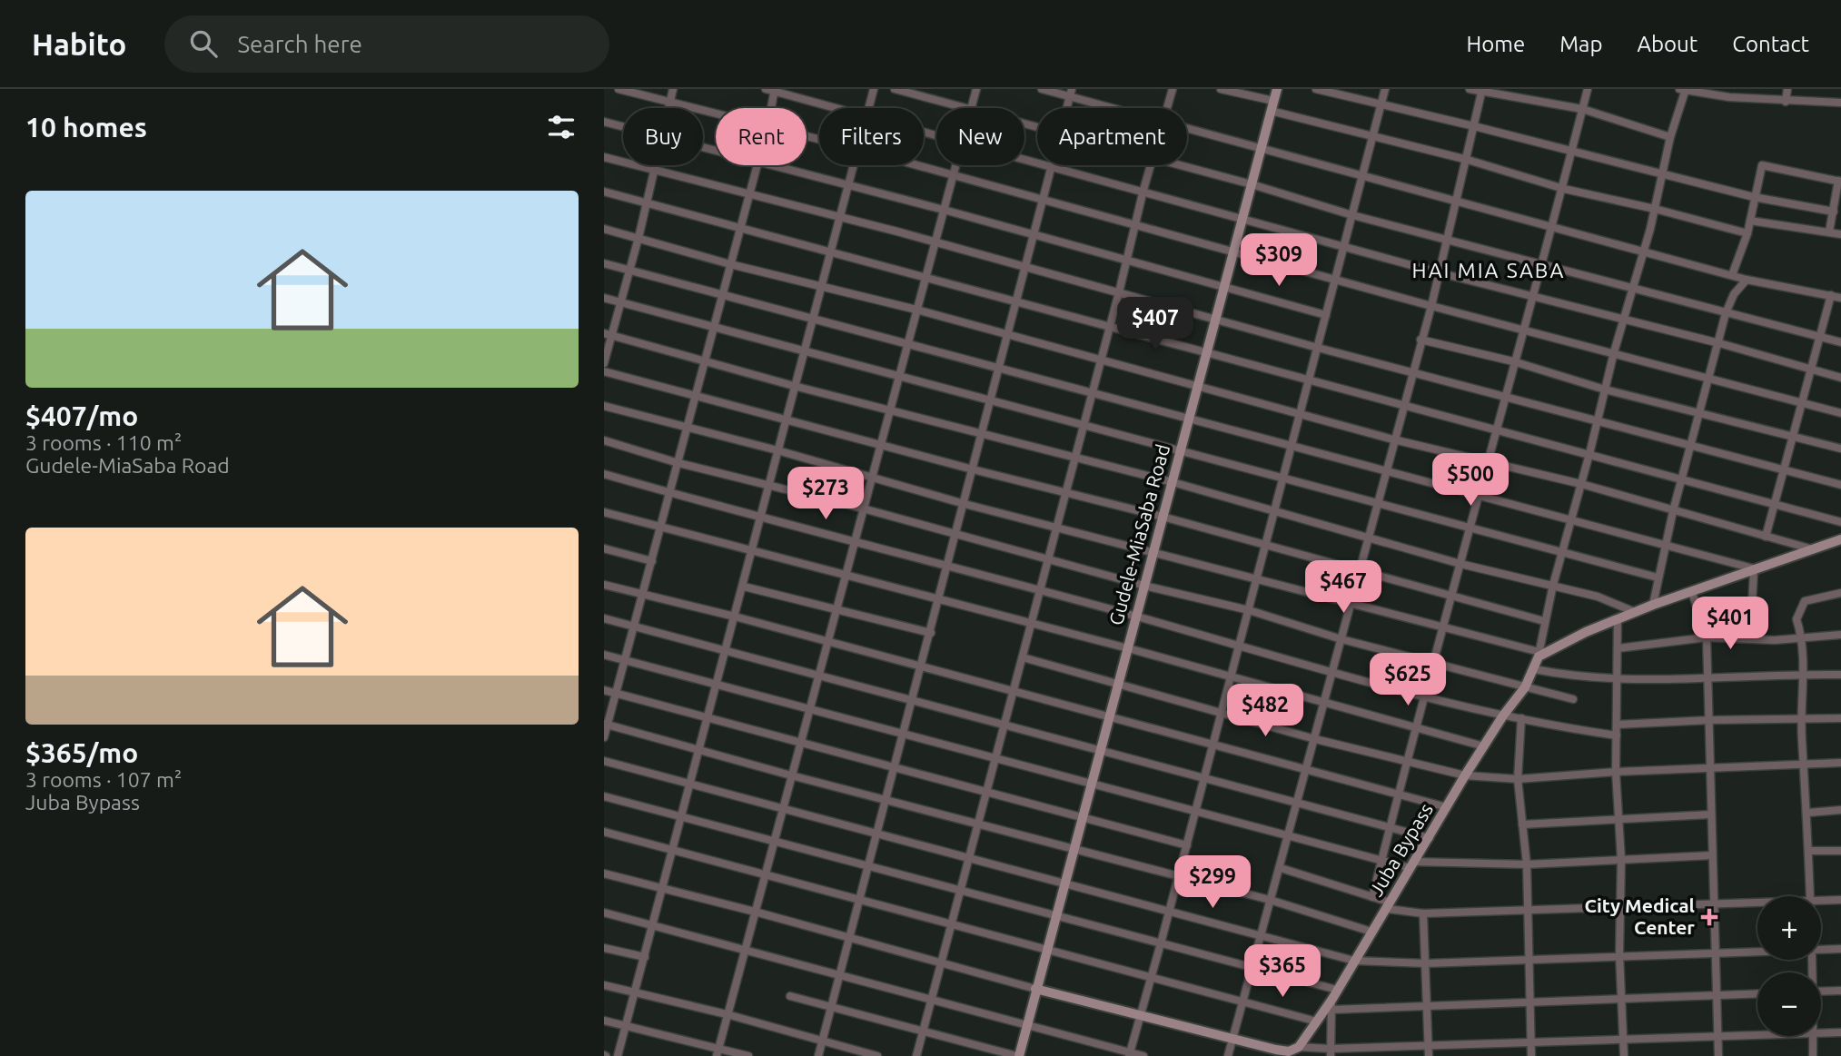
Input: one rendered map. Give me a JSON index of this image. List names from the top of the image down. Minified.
{"streets":{"main road":["Gudele-MiaSaba Road","Juba Bypass"]},"districts":["HAI MIA SABA"],"places":{"health":["City Medical Center"]},"page":{"header":"Habito","search":"Search here","nav":["Home","Map","About","Contact"],"heading":"10 homes","chip":["Buy","Rent","Filters","New","Apartment"],"list":[{"name":"$407/mo","note":"3 rooms · 110 m² · Gudele-MiaSaba Road"},{"name":"$365/mo","note":"3 rooms · 107 m² · Juba Bypass"}],"price":["$309","$407","$500","$273","$467","$401","$625","$482","$299","$365"],"map_buttons":["+","−"]}}
